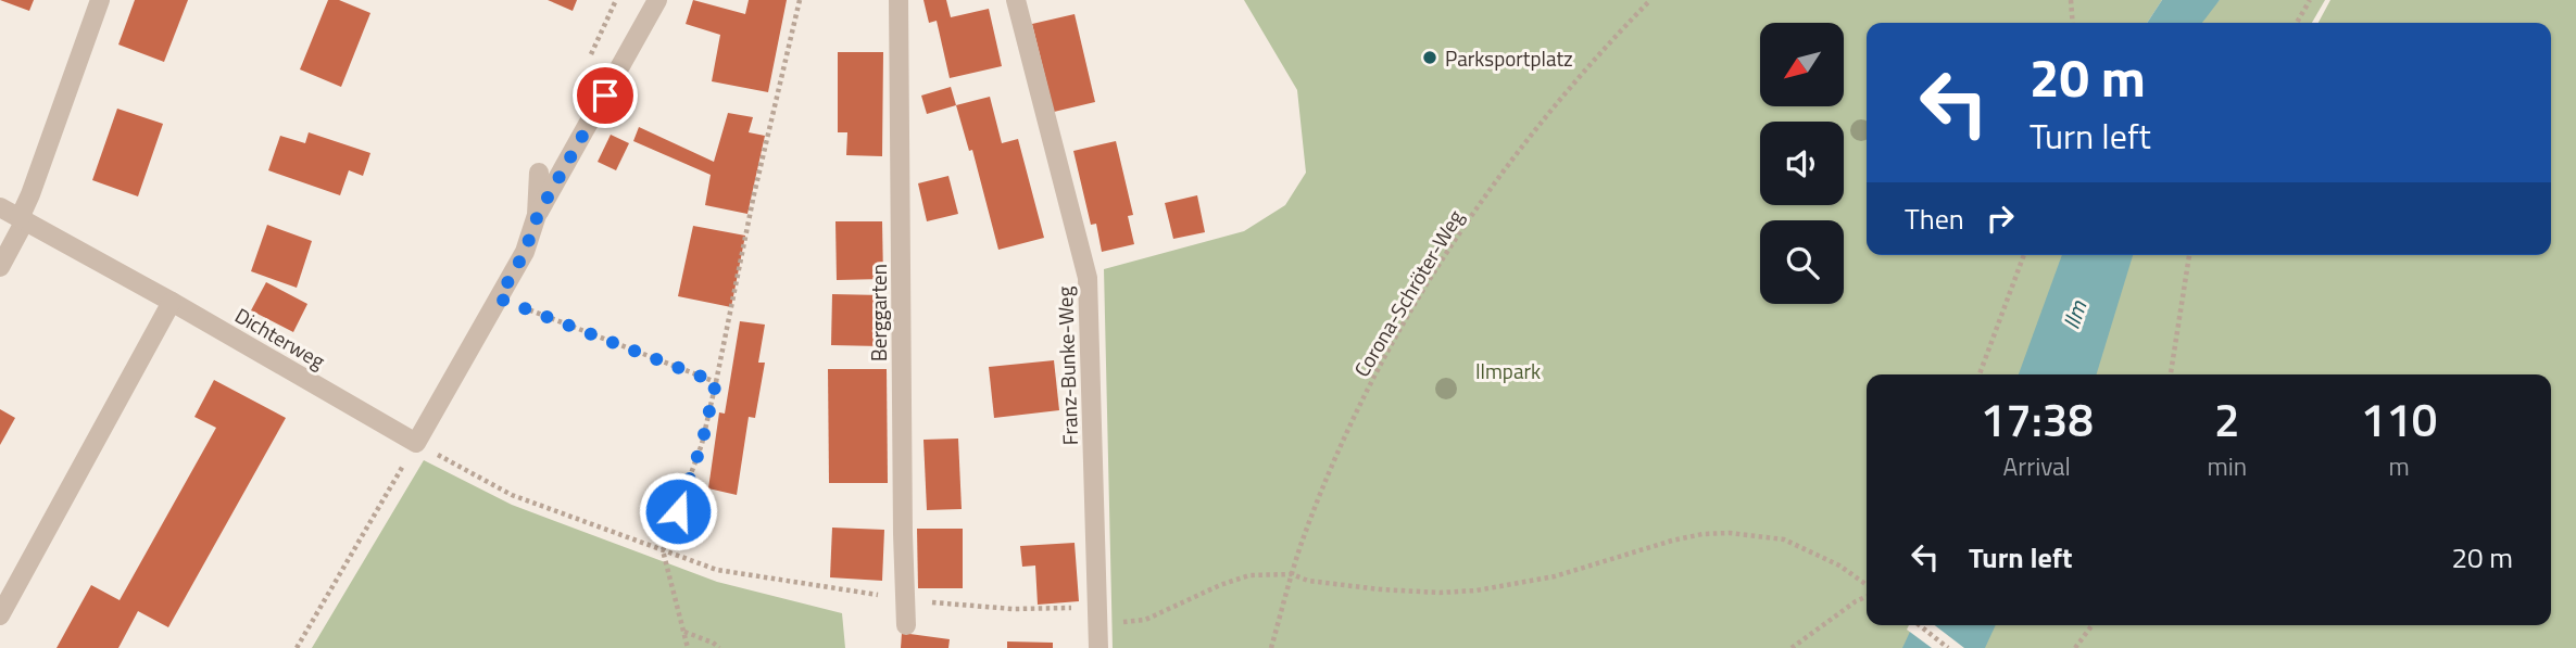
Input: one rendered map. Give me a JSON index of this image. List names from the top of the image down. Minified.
{"streets":{"street":["Berggarten","Dichterweg","Franz-Bunke-Weg"],"path":["Corona-Schröter-Weg"]},"water":["Ilm"],"parks":["Ilmpark"],"places":["Parksportplatz"],"north":"bottom left","page":{"turn":["20 m","Turn left"],"then":"Then","eta":["17:38","Arrival","2","min","110","m"],"list":[{"name":"Turn left","value":"20 m"}]}}
